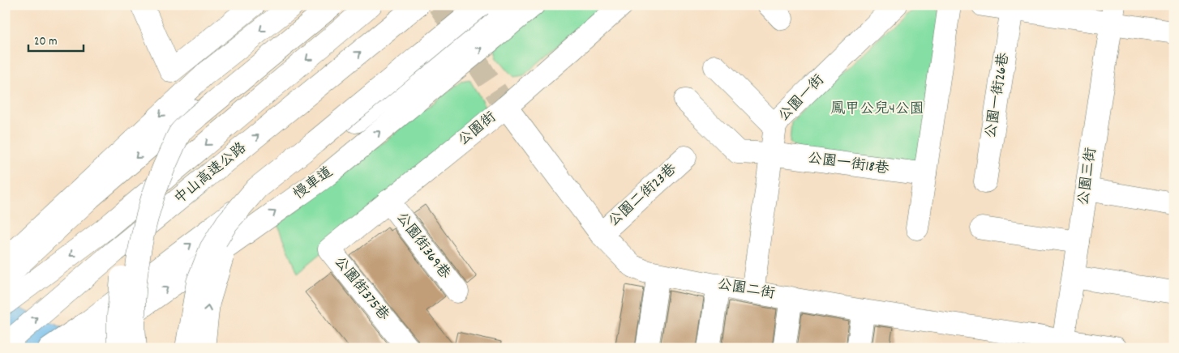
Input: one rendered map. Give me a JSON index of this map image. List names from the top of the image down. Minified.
{"streets":{"main road":["公園一街26巷","公園一街","公園街","公園一街18巷","中山高速公路","公園三街","慢車道","公園二街23巷","公園街369巷","公園街375巷","公園二街"]},"crossings":[["公園一街","公園一街18巷"],["公園一街","公園二街"],["公園街","公園街369巷"],["公園街","公園街375巷"],["公園街","公園二街"],["公園三街","公園二街"],["公園二街23巷","公園二街"]],"parks":["鳳甲公兒4公園"],"scale_bar":"20 m"}
